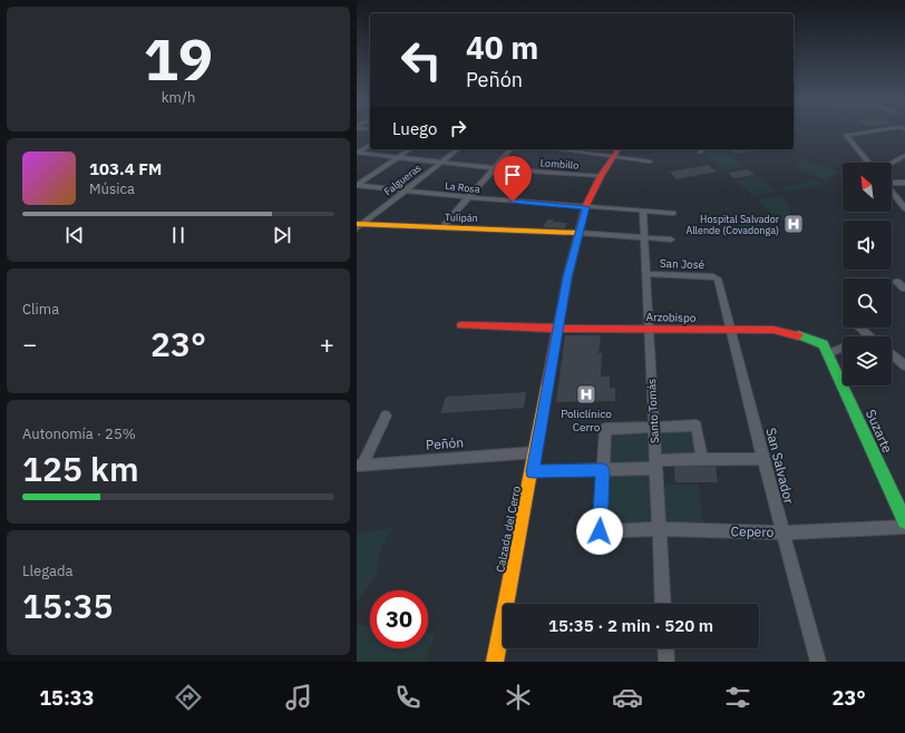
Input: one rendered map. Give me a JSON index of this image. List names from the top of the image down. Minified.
{"streets":{"street":["Lombillo","Falgueras","La Rosa","Tulipán","San José","Arzobispo","Santo Tomás","Suzarte","Peñón","San Salvador","Calzada del Cerro","Cepero"]},"crossings":[["Lombillo","Falgueras"],["Lombillo","Calzada del Cerro"],["Falgueras","La Rosa"],["Falgueras","Tulipán"],["La Rosa","Santo Tomás"],["La Rosa","Calzada del Cerro"],["Tulipán","Santo Tomás"],["Tulipán","Calzada del Cerro"],["San José","Santo Tomás"],["San José","San Salvador"],["Arzobispo","Santo Tomás"],["Arzobispo","Suzarte"],["Arzobispo","San Salvador"],["Arzobispo","Calzada del Cerro"],["Santo Tomás","Cepero"],["Peñón","Calzada del Cerro"],["San Salvador","Cepero"]],"places":{"hospital":["Hospital Salvador Allende (Covadonga)","Policlínico Cerro"]},"north":"top left","page":{"tile":[["19","km/h"],"Clima",["Autonomía · 25%","125 km"],["Llegada","15:35"]],"turn":["40 m","Peñón"],"then":"Luego","song":["103.4 FM","Música"],"heat":["−","23°","+"],"limit":"30","trip":"15:35 · 2 min · 520 m","tabs":["15:33","23°"]}}
